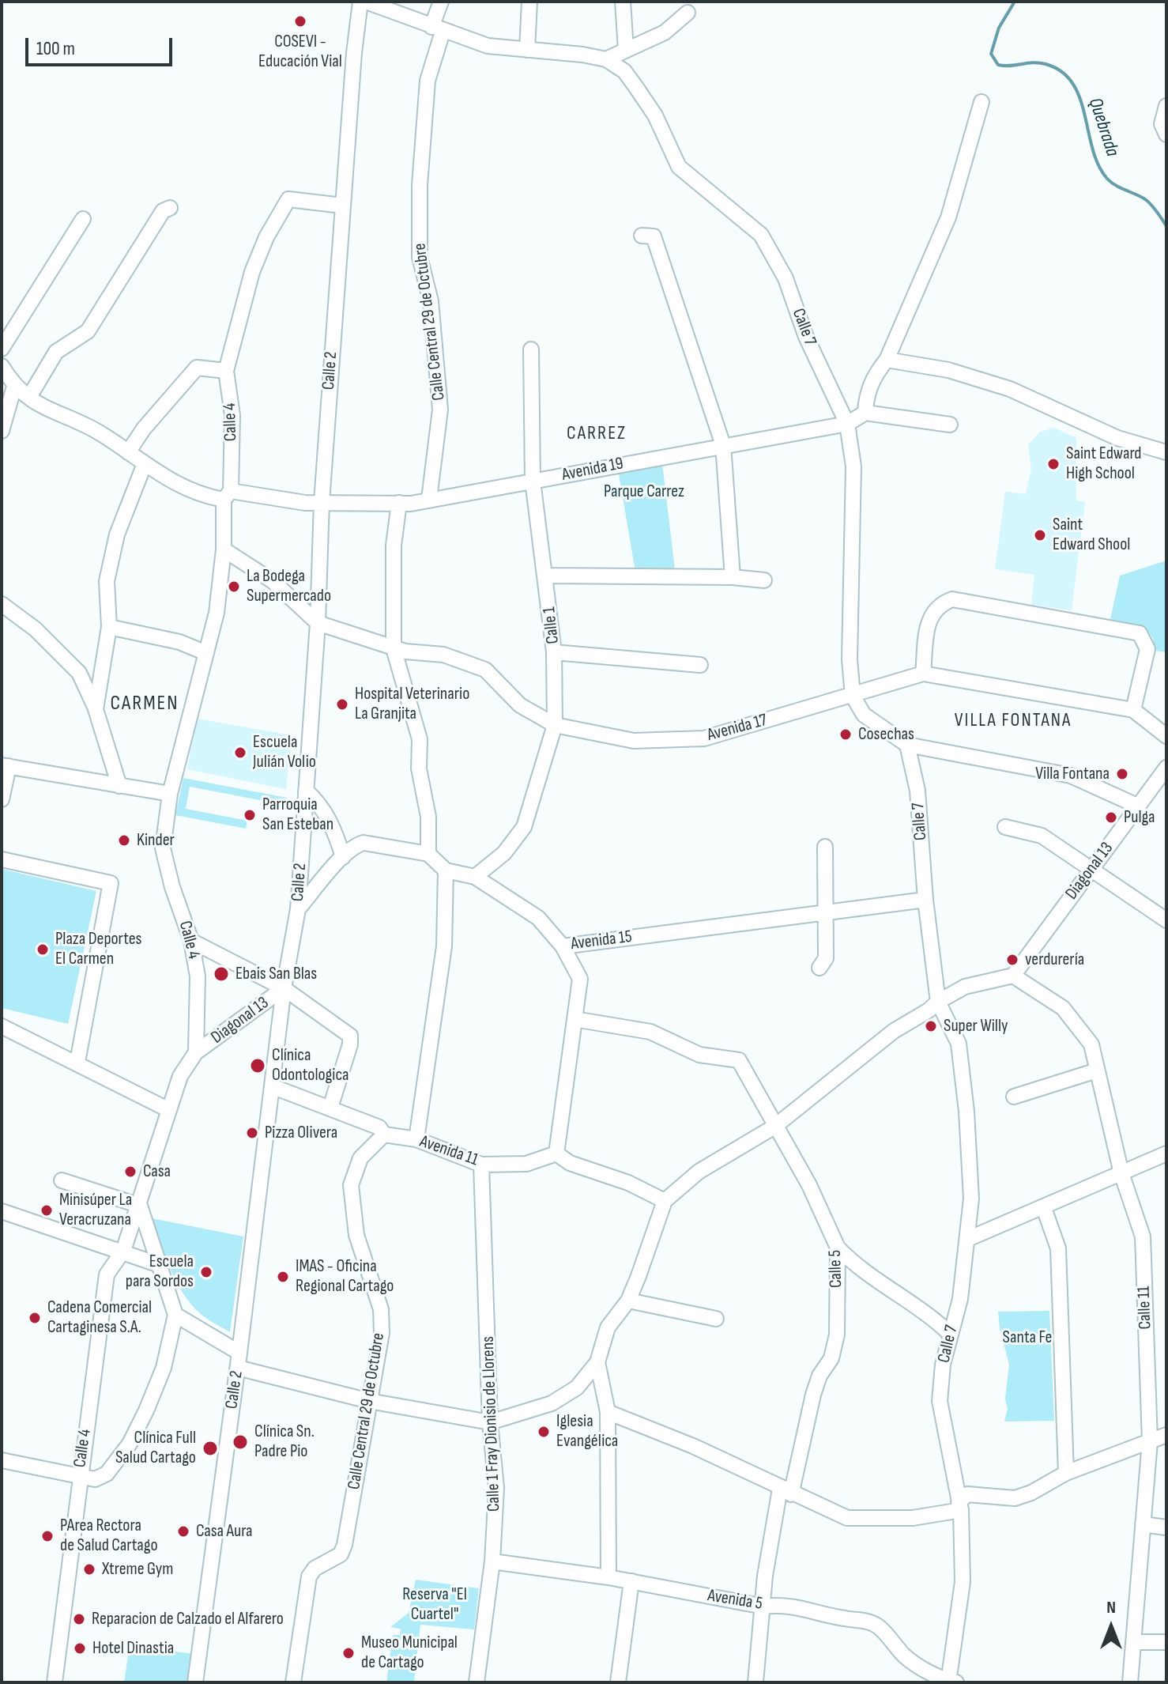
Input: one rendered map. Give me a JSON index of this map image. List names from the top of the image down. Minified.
{"streets":{"street":["Calle Central 29 de Octubre","Calle 7","Calle 2","Calle 4","Avenida 19","Calle 1","Avenida 17","Diagonal 13","Avenida 15","Avenida 11","Calle 5","Calle 11","Calle 1 Fray Dionisio de Llorens","Avenida 5"]},"crossings":[["Calle Central 29 de Octubre","Avenida 19"],["Calle Central 29 de Octubre","Avenida 11"],["Calle 7","Avenida 19"],["Calle 7","Avenida 17"],["Calle 7","Avenida 15"],["Calle 7","Avenida 5"],["Calle 2","Calle 4"],["Calle 2","Avenida 19"],["Calle 2","Avenida 17"],["Calle 2","Diagonal 13"],["Calle 2","Avenida 11"],["Calle 4","Avenida 19"],["Calle 4","Diagonal 13"],["Avenida 19","Calle 1"],["Calle 1","Avenida 17"],["Calle 1","Avenida 15"],["Diagonal 13","Calle 11"],["Avenida 11","Calle 1 Fray Dionisio de Llorens"],["Calle 5","Avenida 5"],["Calle 1 Fray Dionisio de Llorens","Avenida 5"]],"districts":["CARREZ","CARMEN","VILLA FONTANA"],"water":["Quebrada"],"parks":["Parque Carrez","Santa Fe","Reserva \"El Cuartel\""],"places":["COSEVI - Educación Vial","Saint Edward High School","Saint Edward Shool","La Bodega Supermercado","Hospital Veterinario La Granjita","Cosechas","Escuela Julián Volio","Villa Fontana","Parroquia San Esteban","Pulga","Kinder","Plaza Deportes El Carmen","verdurería","Ebais San Blas","Super Willy","Clínica Odontologica","Pizza Olivera","Casa","Minisúper La Veracruzana","Escuela para Sordos","IMAS - Oficina Regional Cartago","Cadena Comercial Cartaginesa S.A.","Iglesia Evangélica","Clínica Sn. Padre Pio","Clínica Full Salud Cartago","Casa Aura","PArea Rectora de Salud Cartago","Xtreme Gym","Reparacion de Calzado el Alfarero","Hotel Dinastia","Museo Municipal de Cartago"],"scale_bar":"100 m","north":"top"}
